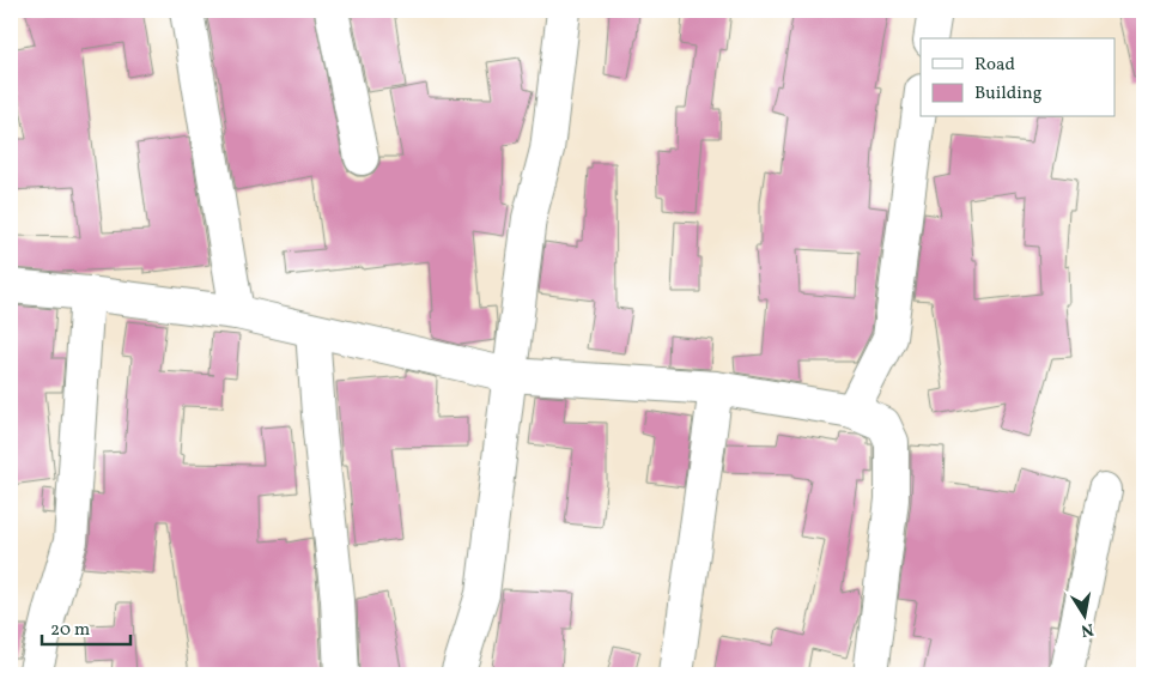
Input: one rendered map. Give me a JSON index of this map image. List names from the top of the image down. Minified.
{"legend":["Road","Building"],"scale_bar":"20 m","north":"bottom"}
